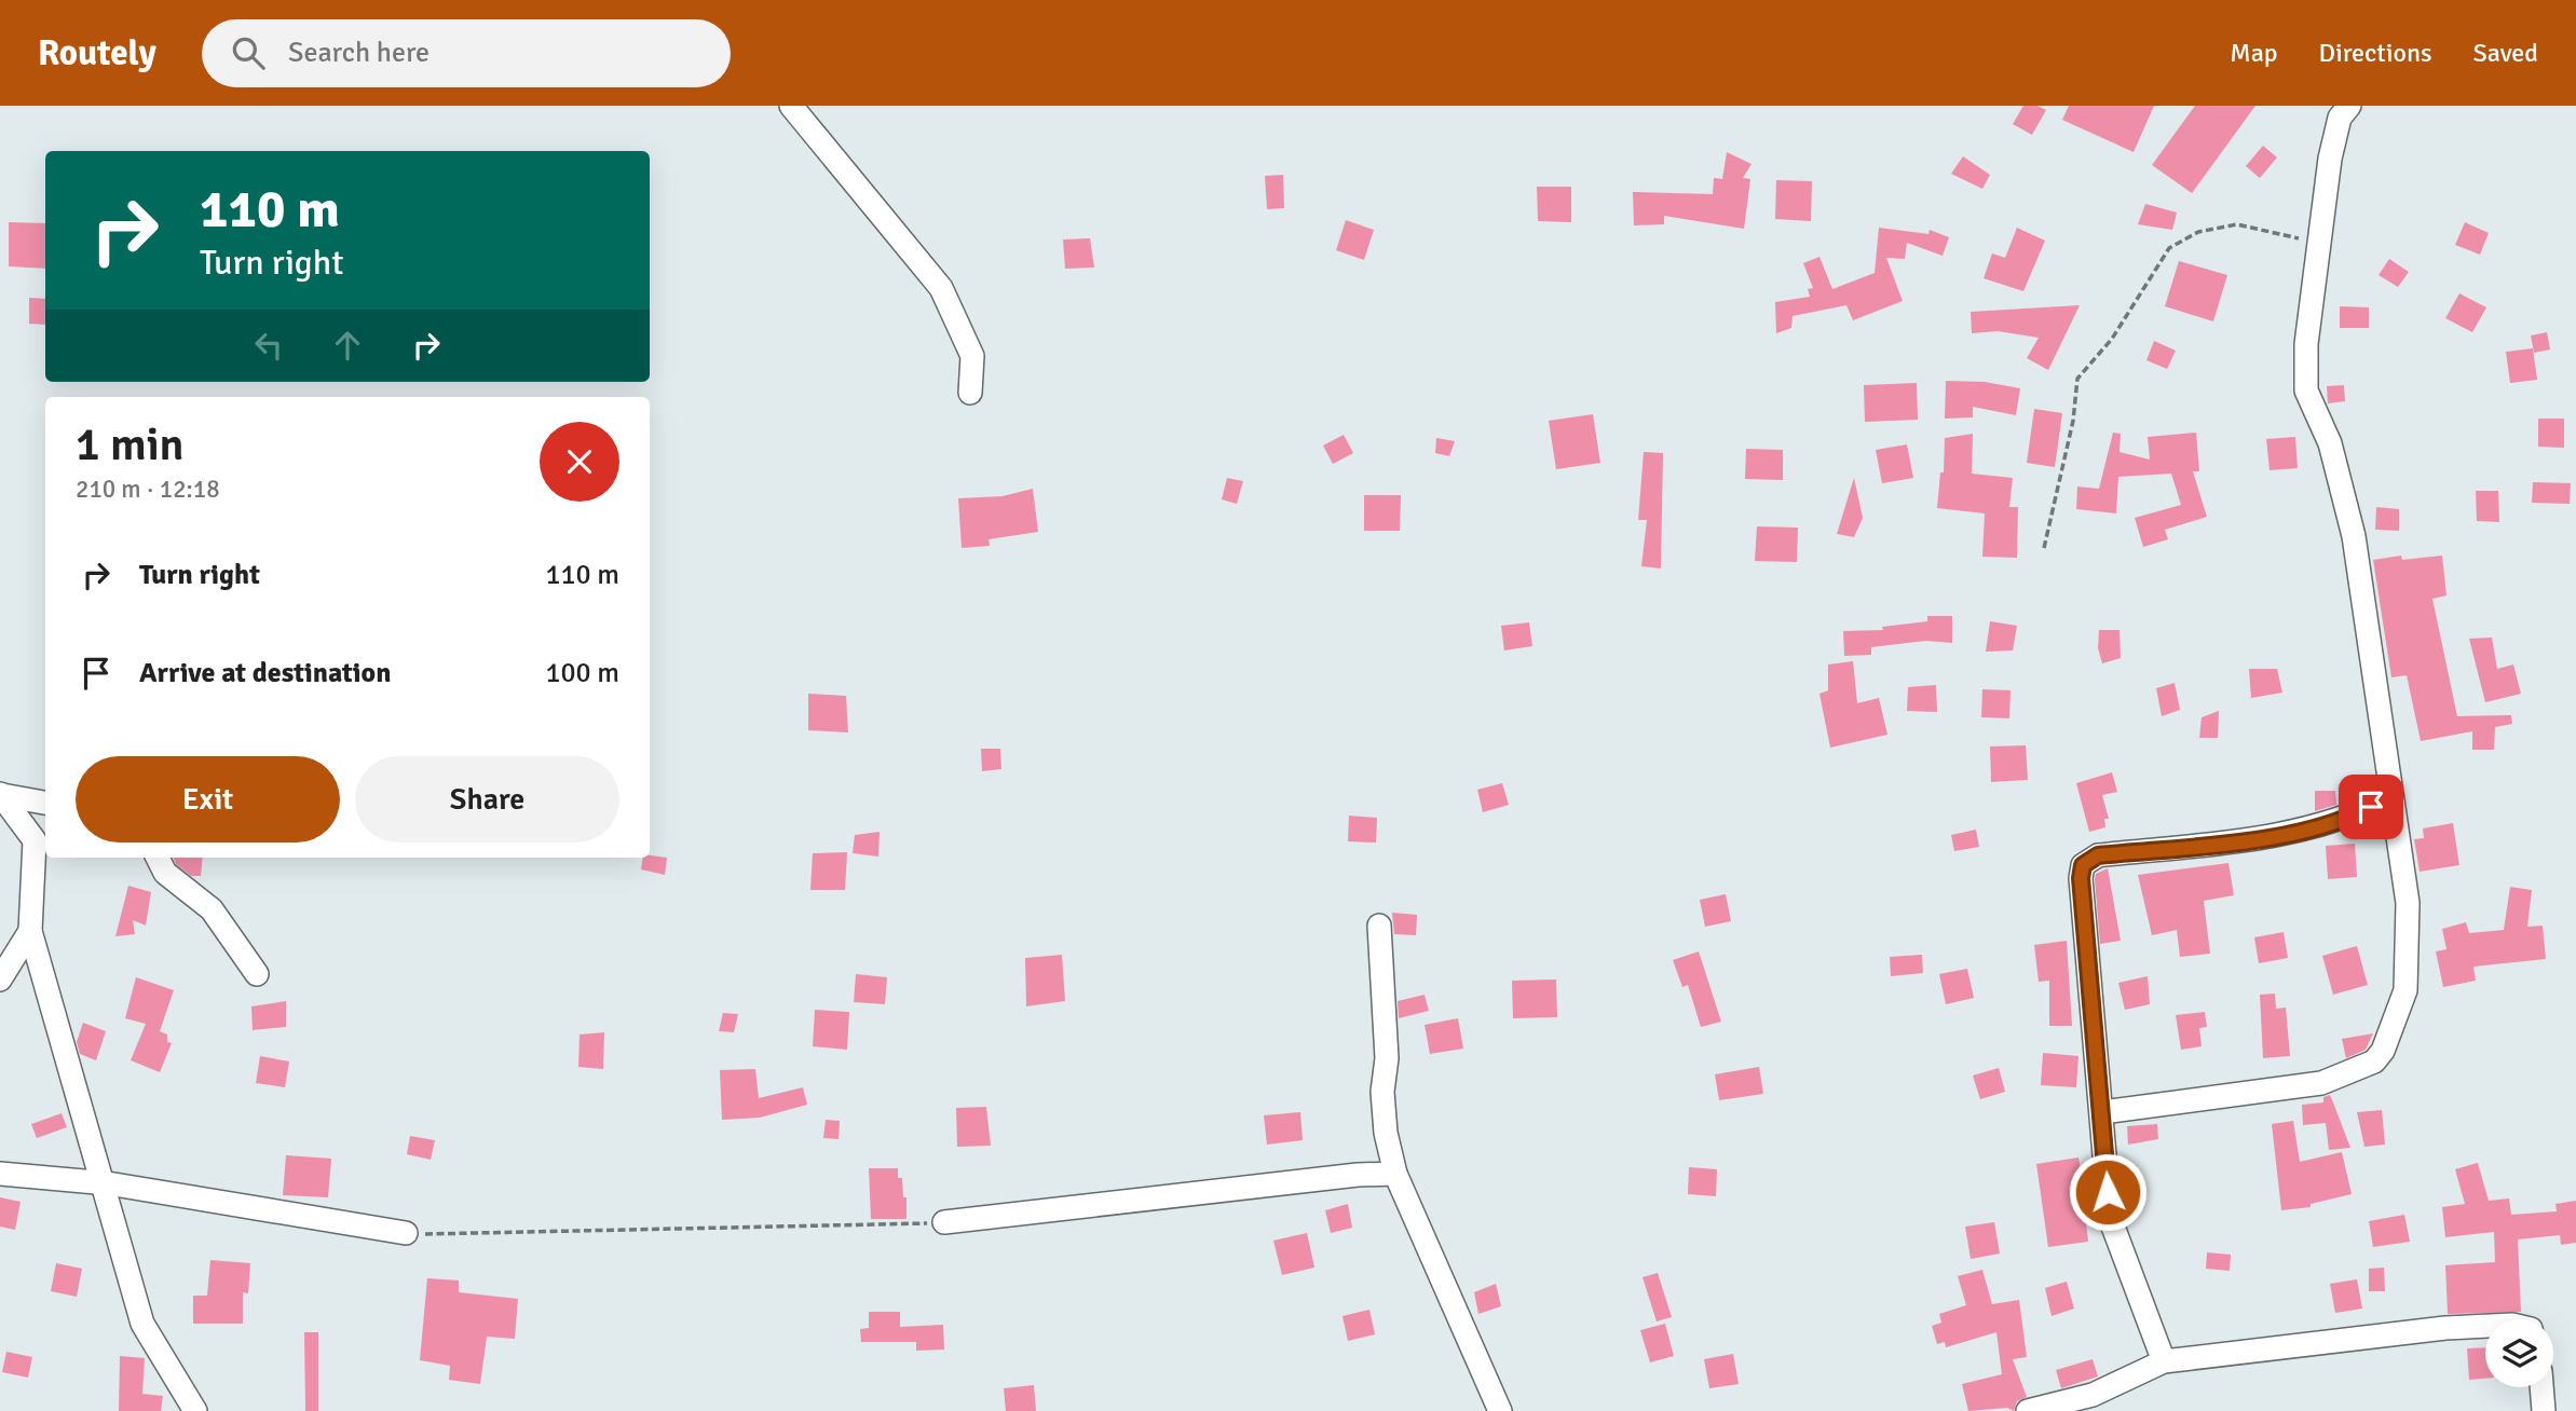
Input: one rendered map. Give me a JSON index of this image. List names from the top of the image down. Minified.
{"page":{"header":"Routely","search":"Search here","nav":["Map","Directions","Saved"],"turn":["110 m","Turn right"],"heading":["1 min","210 m · 12:18"],"list":[{"name":"Turn right","value":"110 m"},{"name":"Arrive at destination","value":"100 m"}],"buttons":["Exit","Share"]}}
